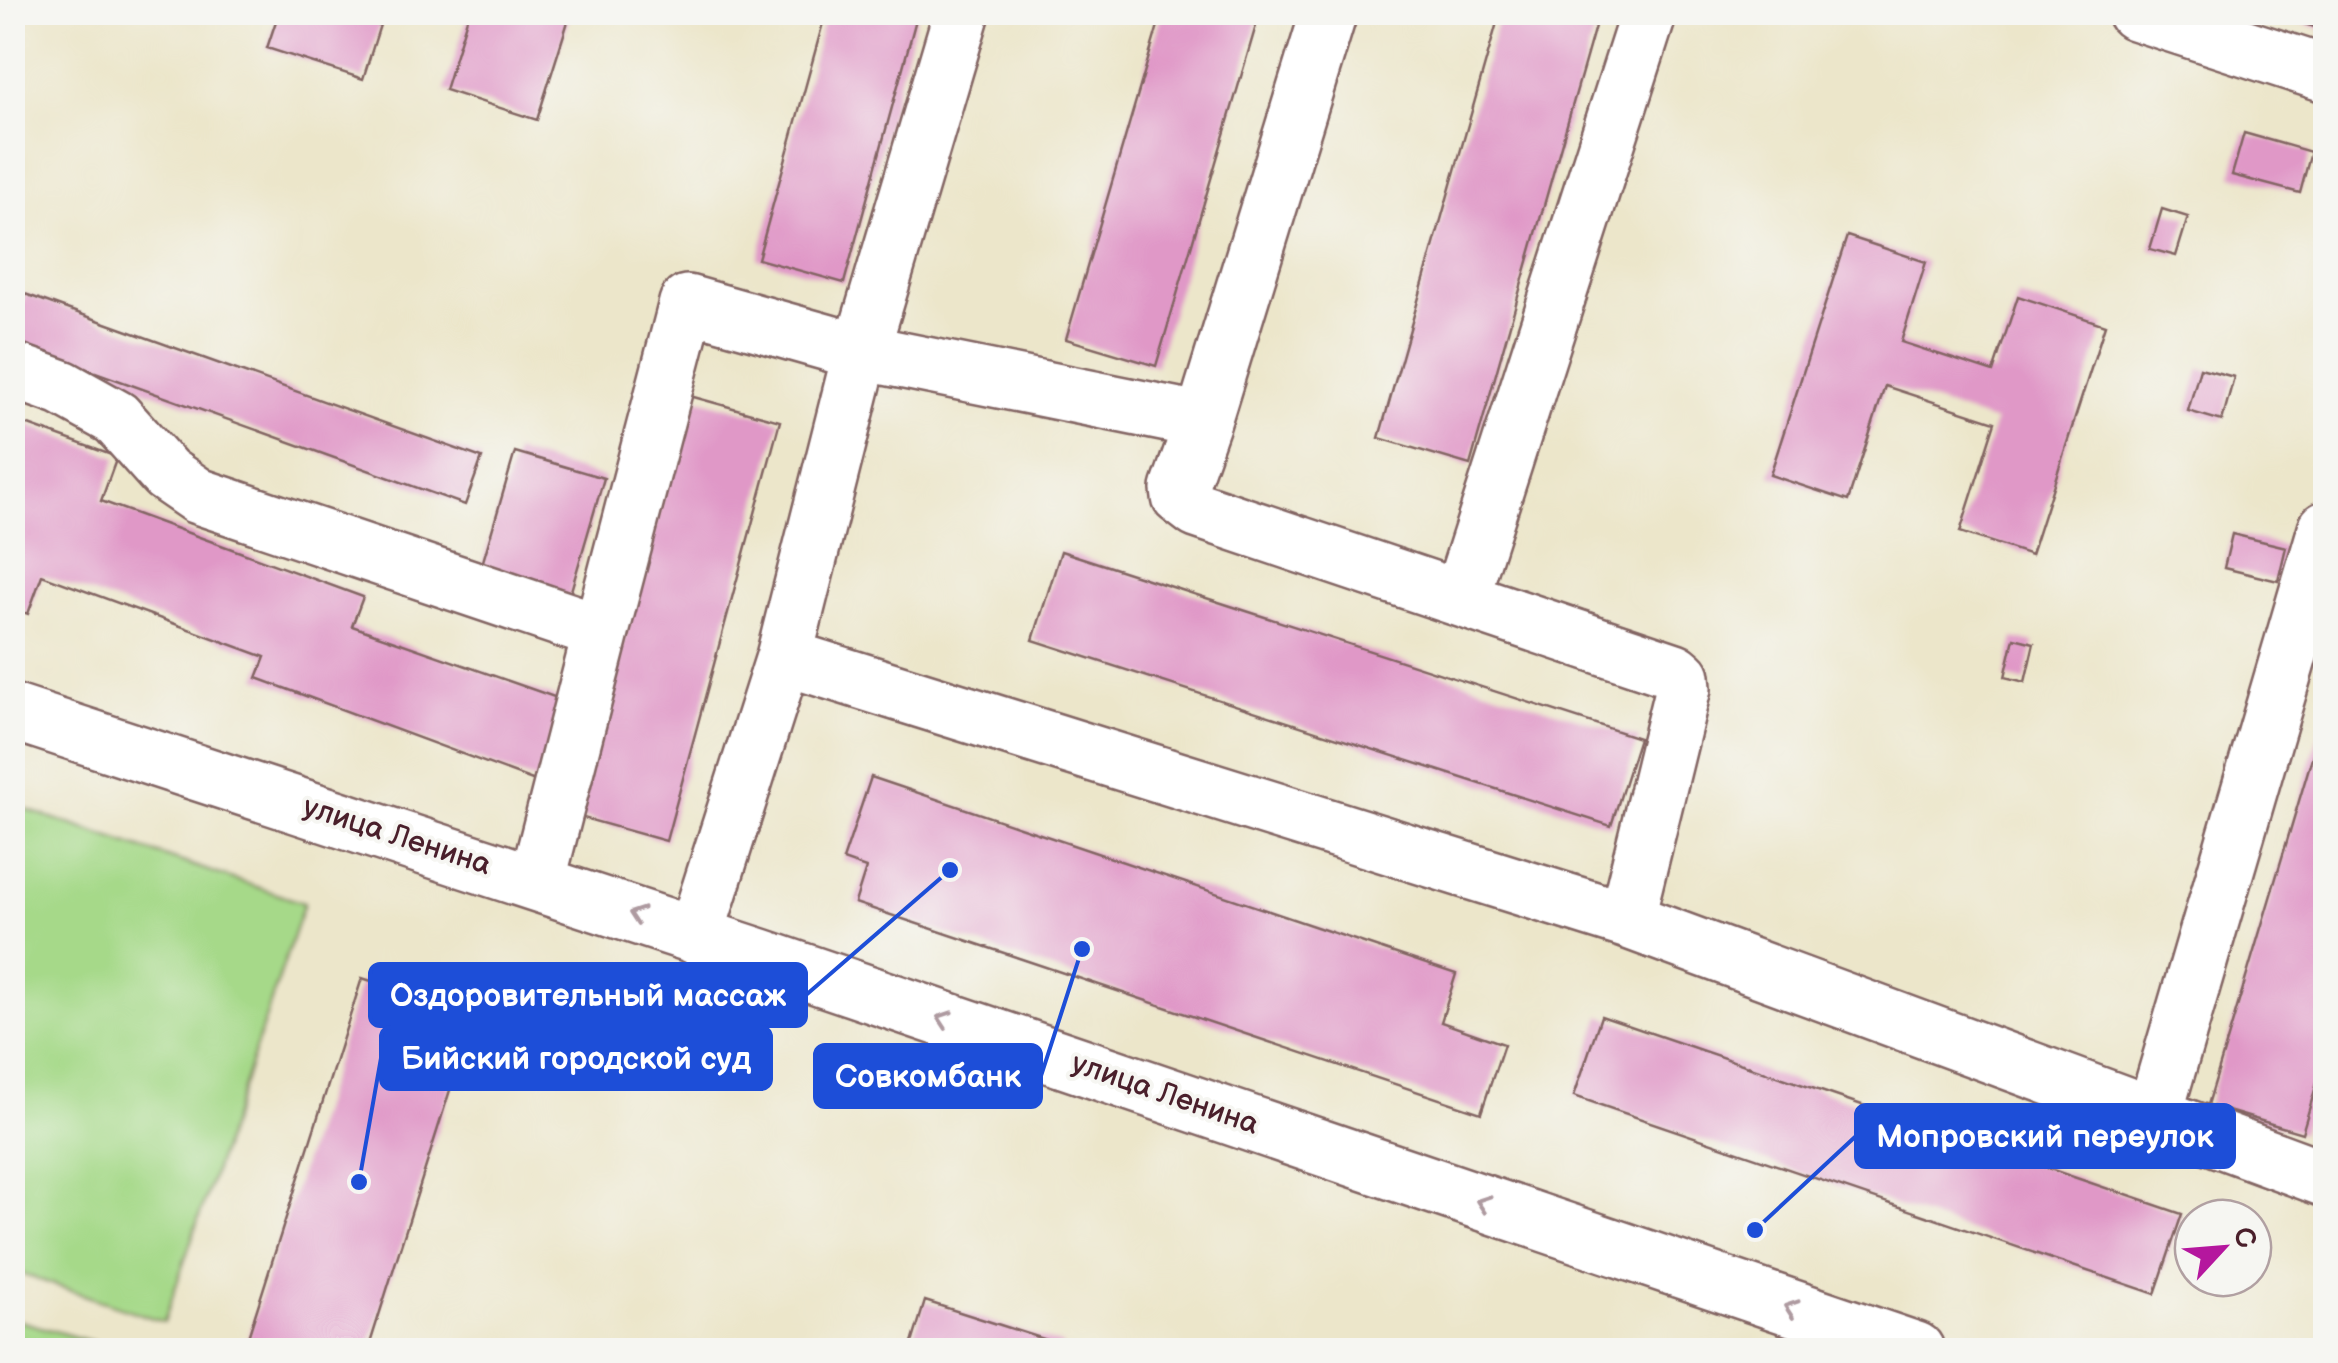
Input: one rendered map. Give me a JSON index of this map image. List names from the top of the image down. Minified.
{"streets":{"street":["улица Ленина"]},"places":["Оздоровительный массаж","Совкомбанк","Бийский городской суд","Мопровский переулок"],"north":"top right"}
